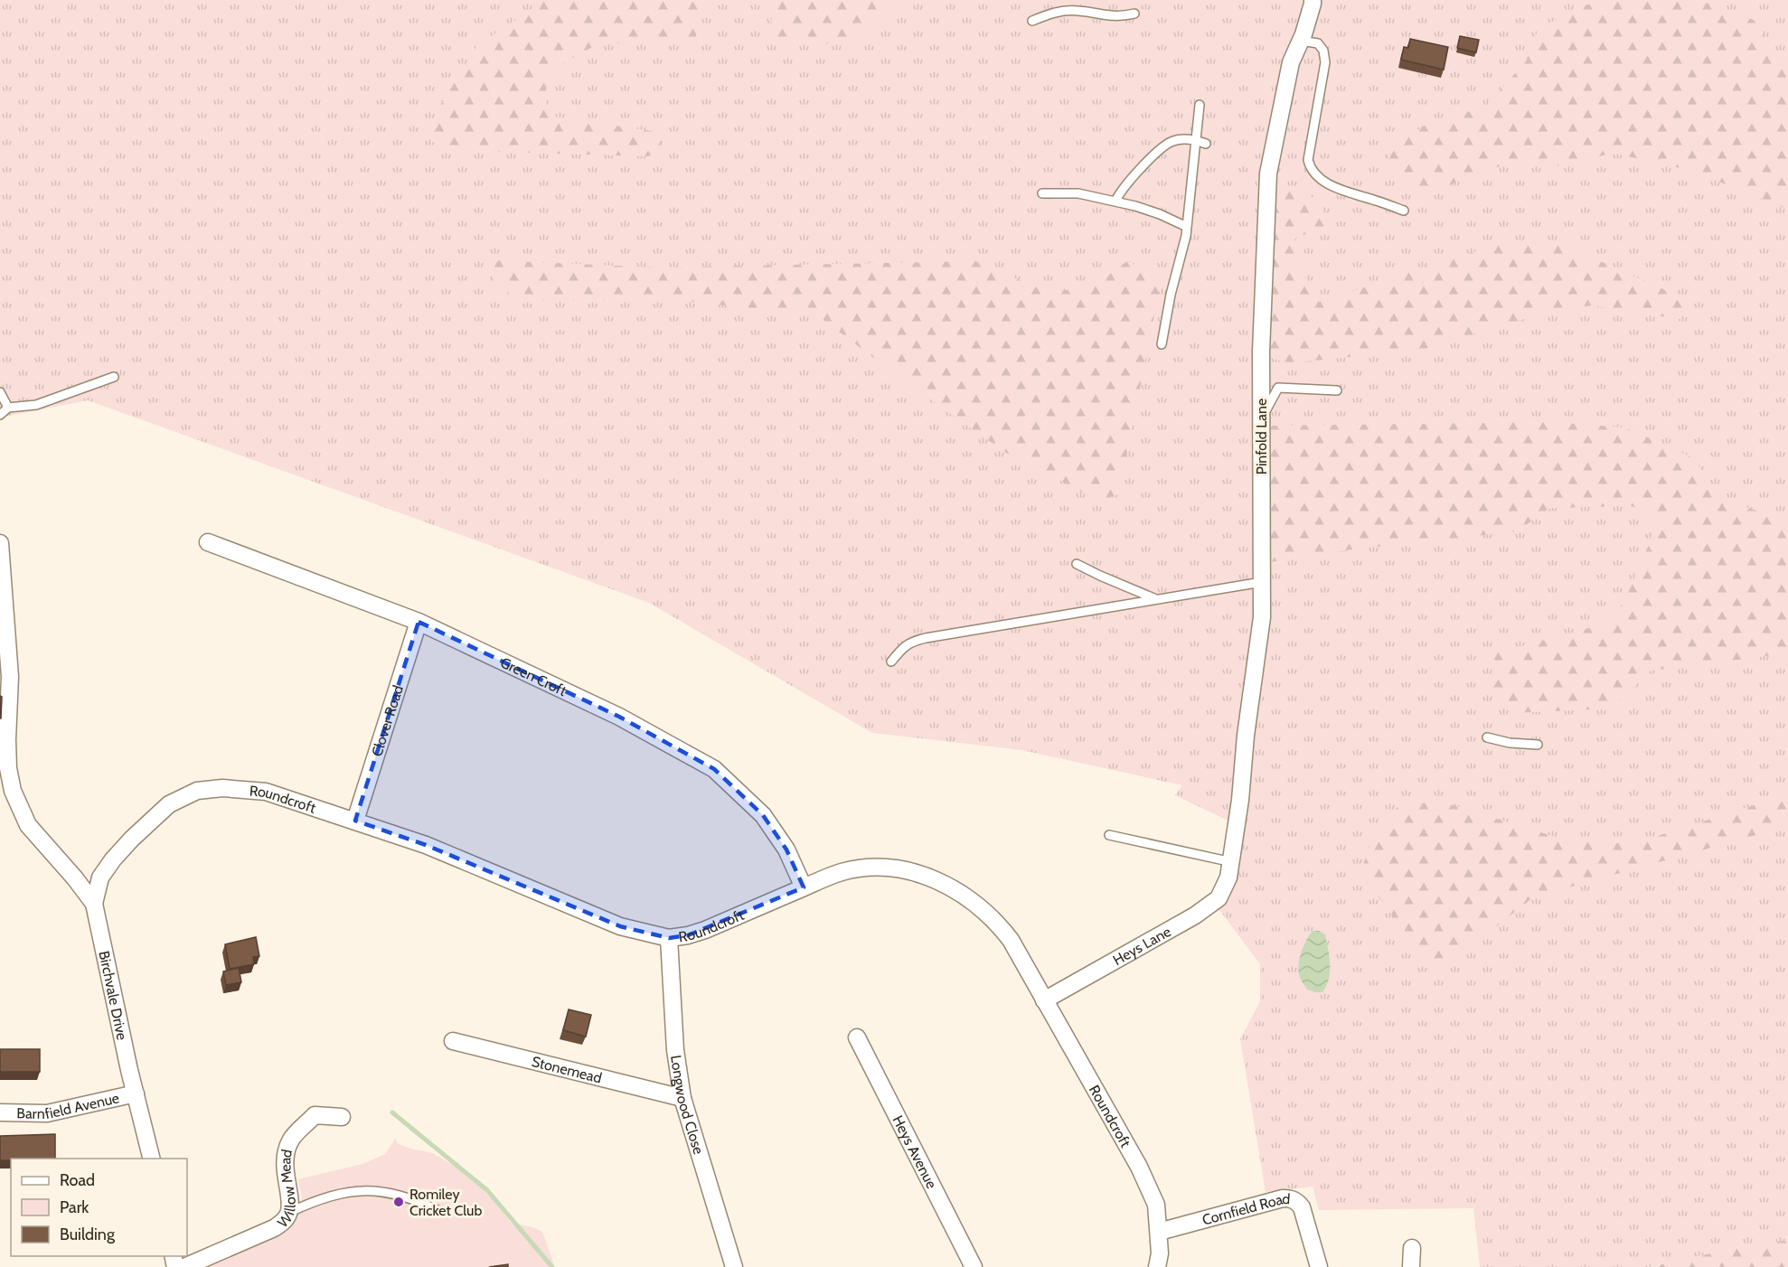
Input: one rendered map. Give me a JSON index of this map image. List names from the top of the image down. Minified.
{"streets":{"street":["Pinfold Lane","Green Croft","Clover Road","Roundcroft","Heys Lane","Birchvale Drive","Stonemead","Barnfield Avenue","Longwood Close","Heys Avenue","Willow Mead","Cornfield Road"]},"crossings":[["Pinfold Lane","Heys Lane"],["Green Croft","Clover Road"],["Green Croft","Roundcroft"],["Clover Road","Roundcroft"],["Roundcroft","Heys Lane"],["Roundcroft","Birchvale Drive"],["Roundcroft","Longwood Close"],["Roundcroft","Cornfield Road"],["Birchvale Drive","Barnfield Avenue"],["Stonemead","Longwood Close"]],"places":["Romiley Cricket Club"],"legend":["Road","Park","Building"]}
